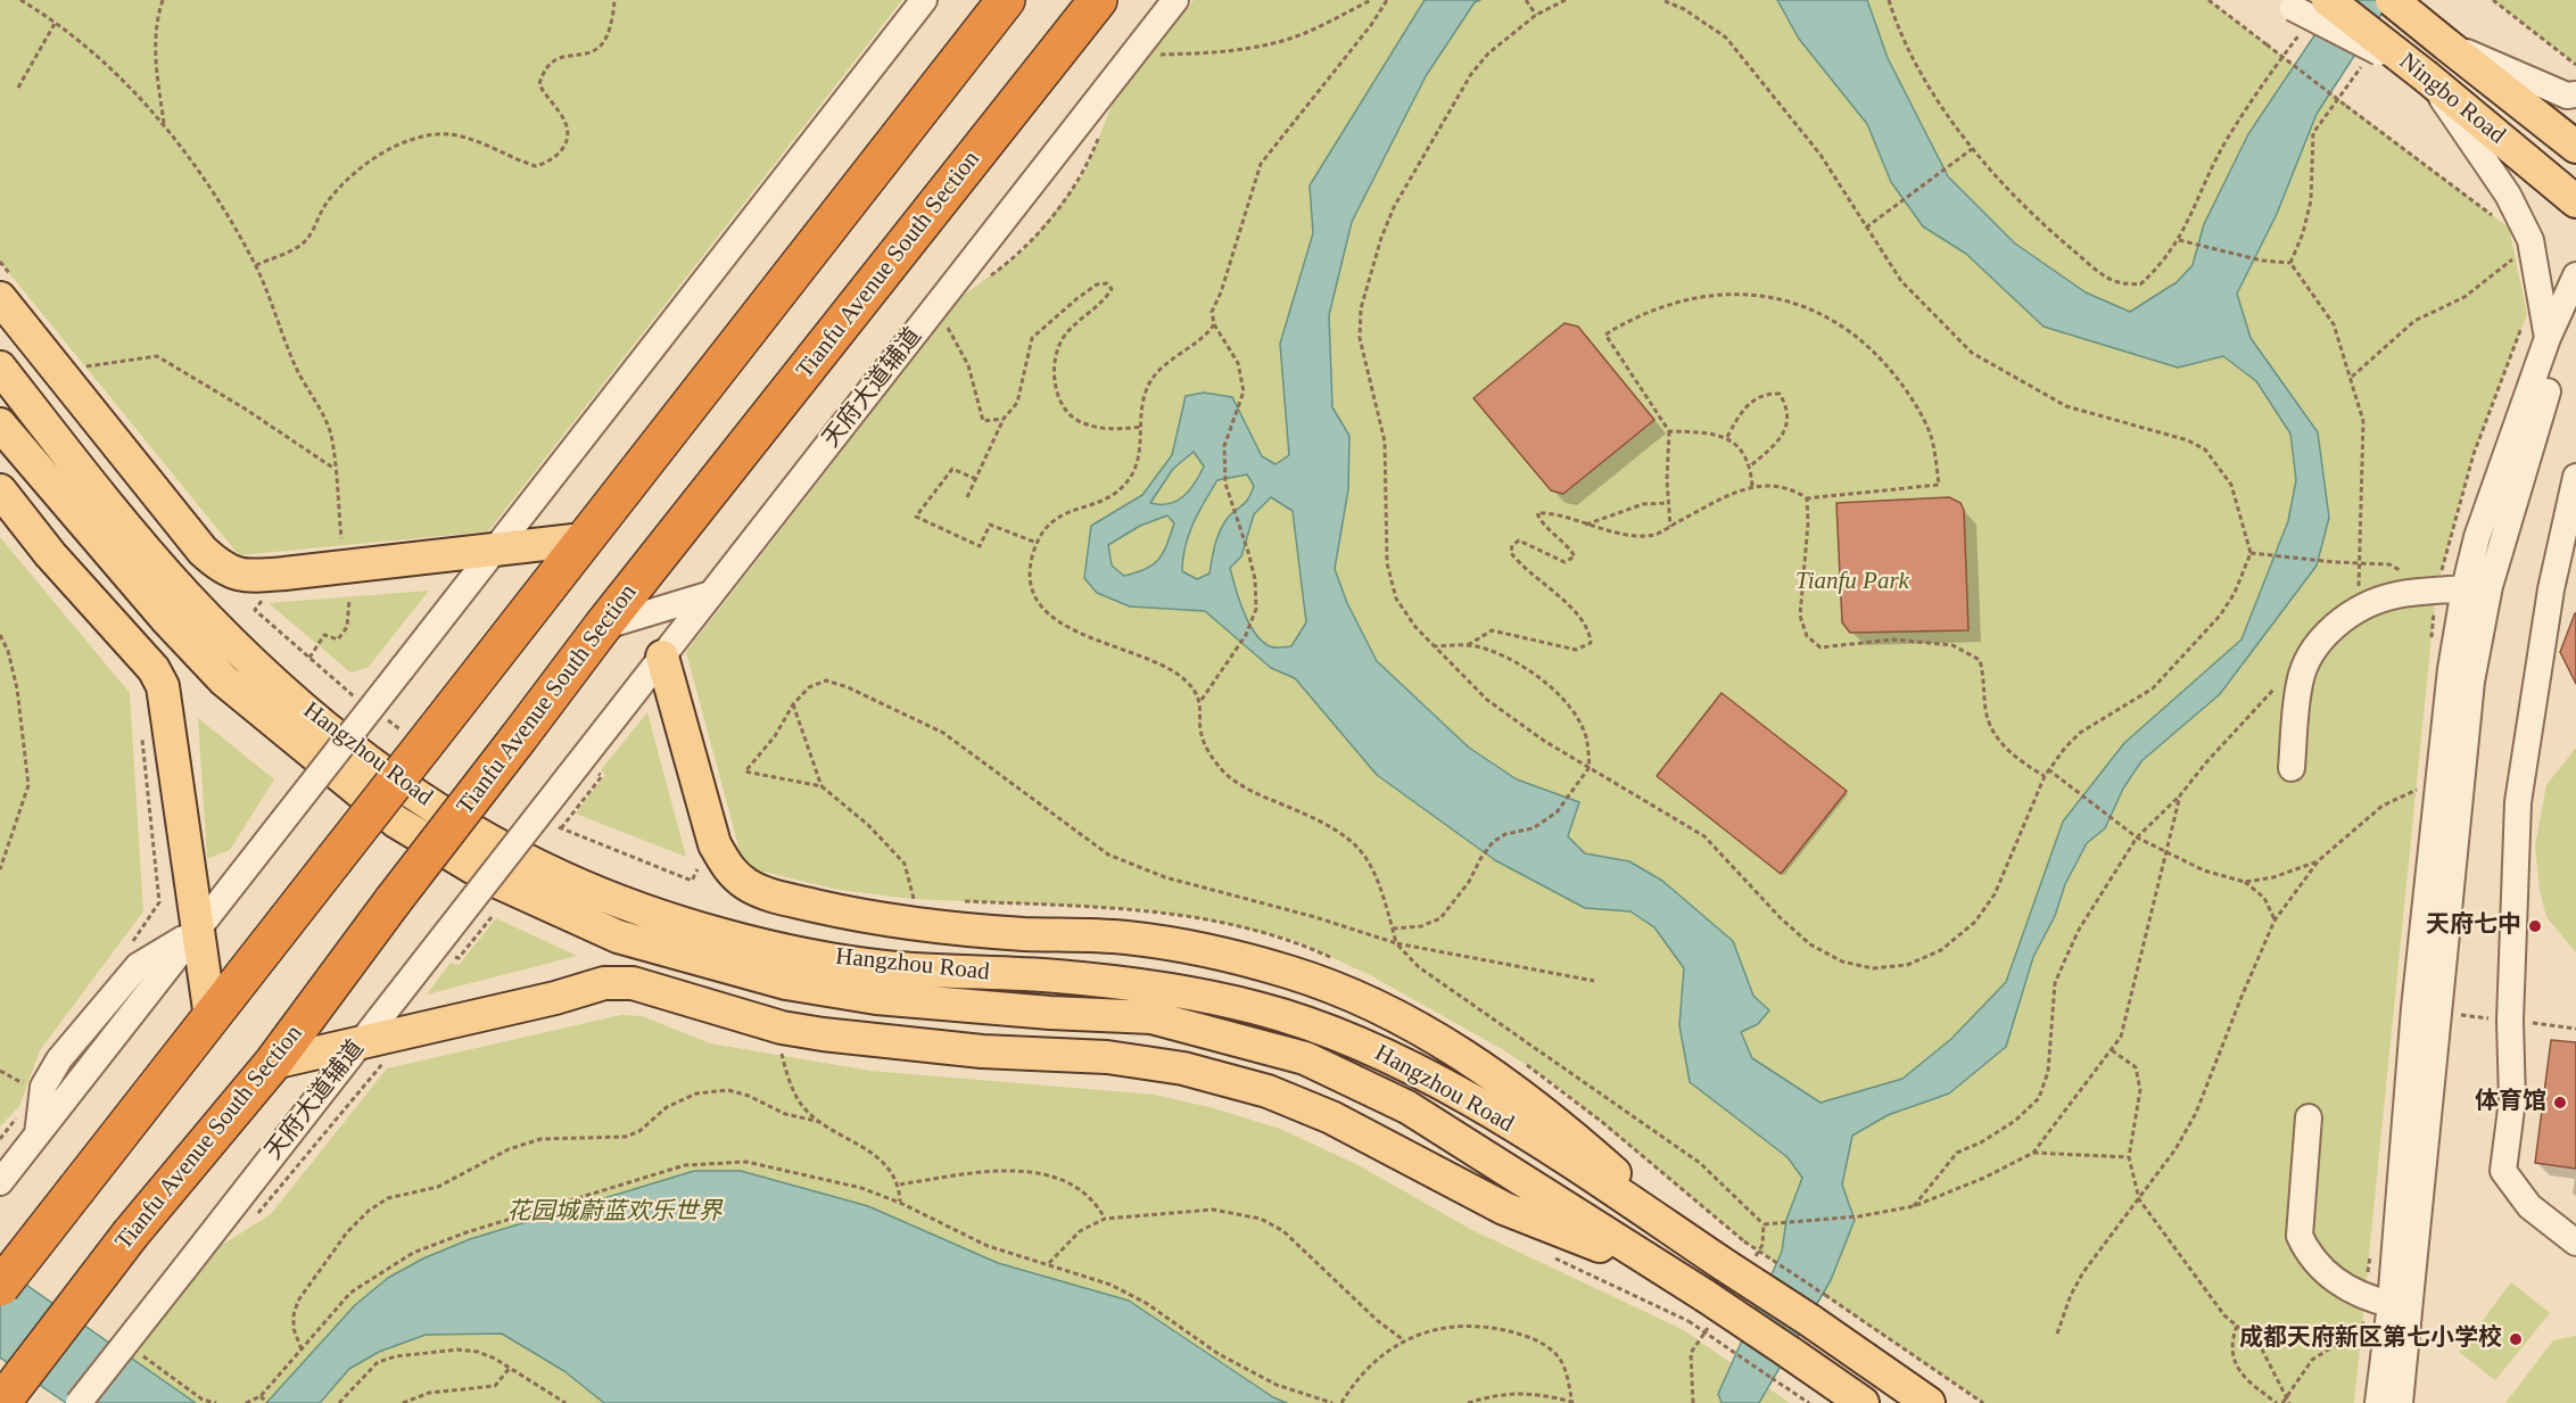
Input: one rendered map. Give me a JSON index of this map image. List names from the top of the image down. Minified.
{"streets":{"highway":["Tianfu Avenue South Section"],"main road":["Ningbo Road","Hangzhou Road"],"street":["天府大道辅道"]},"parks":["Tianfu Park","花园城蔚蓝欢乐世界"],"places":["天府七中","体育馆","成都天府新区第七小学校"]}
